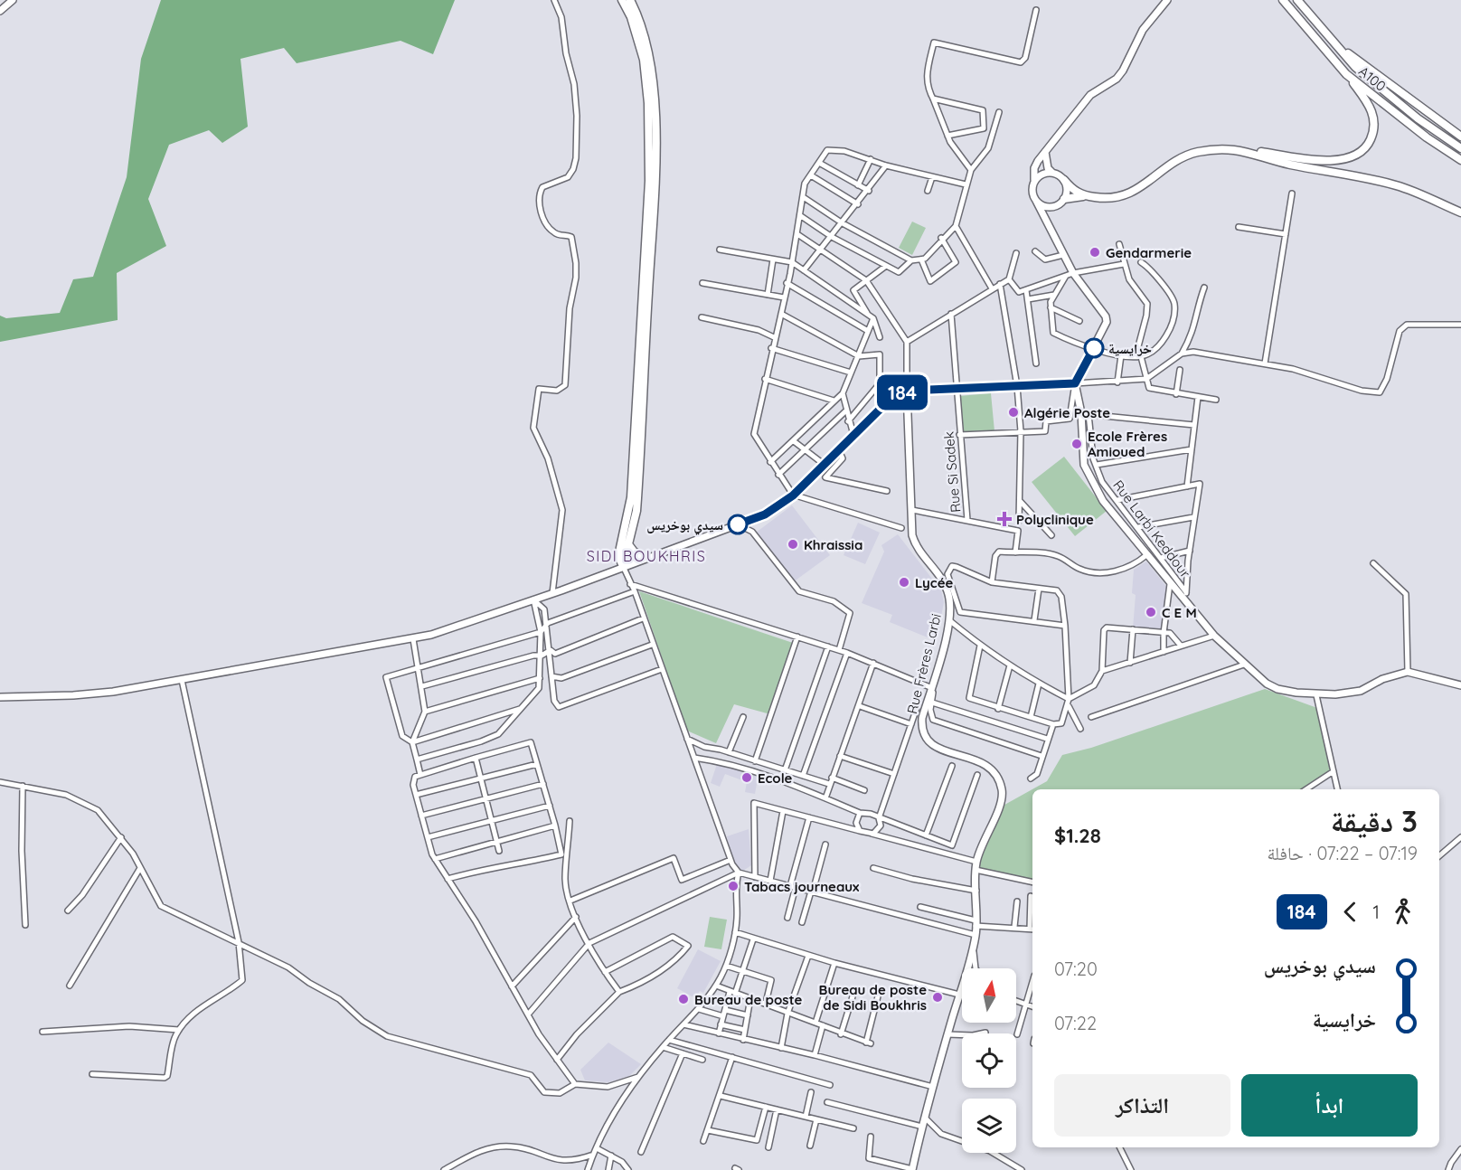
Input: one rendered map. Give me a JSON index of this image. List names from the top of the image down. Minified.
{"streets":{"highway":["A100"],"main road":["Rue Frères Larbi"],"street":["Rue Si Sadek","Rue Larbi Keddour"]},"districts":["SIDI BOUKHRIS"],"places":{"other":["Gendarmerie","خرايسية","Algérie Poste","Ecole Frères Amioued","سيدي بوخريس","Khraissia","Lycée","C E M","Ecole","Tabacs journeaux","Bureau de poste de Sidi Boukhris","Bureau de poste"],"health":["Polyclinique"]},"lines":["bus line 184"],"north":"top","page":{"on_map":"184","heading":["3 دقيقة","07:19 – 07:22 · حافلة","$1.28"],"legs":["1","184"],"list":[{"name":"سيدي بوخريس","value":"07:20"},{"name":"خرايسية","value":"07:22"}],"buttons":["ابدأ","التذاكر"]}}
